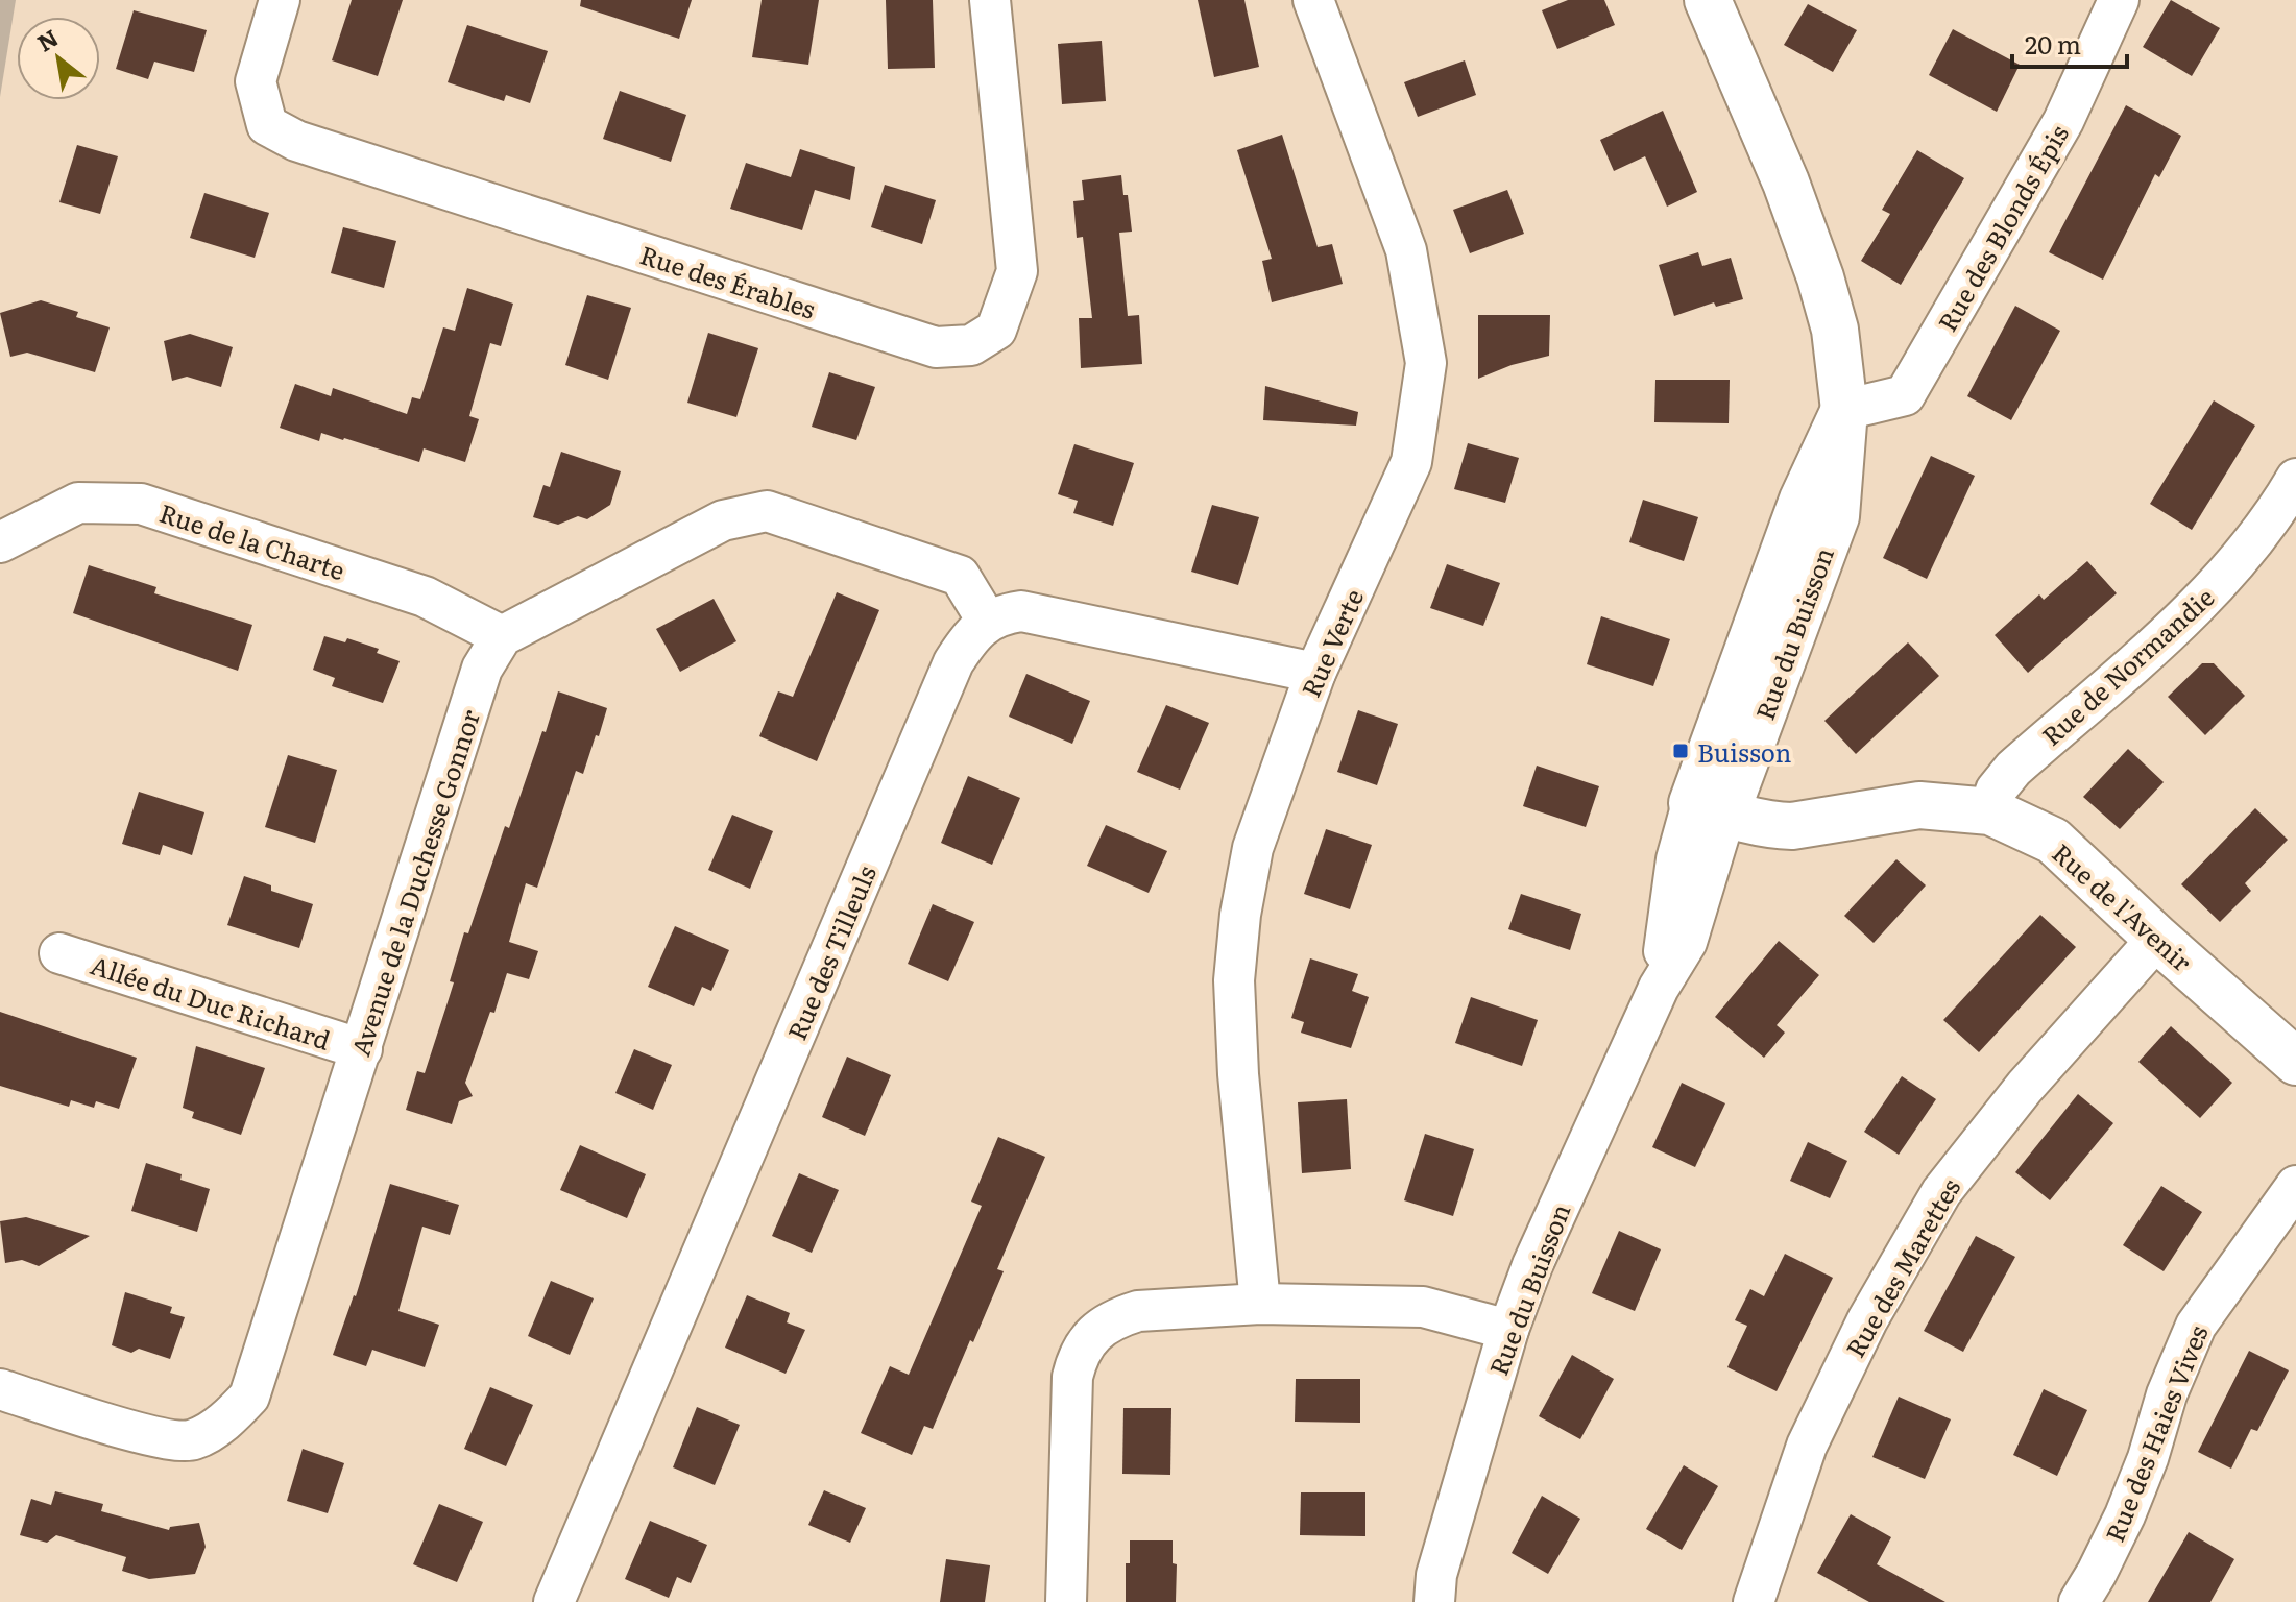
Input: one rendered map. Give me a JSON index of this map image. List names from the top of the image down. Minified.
{"streets":{"street":["Rue des Blonds Épis","Rue des Érables","Rue de la Charte","Rue du Buisson","Rue Verte","Rue de Normandie","Avenue de la Duchesse Gonnor","Rue de l'Avenir","Rue des Tilleuls","Allée du Duc Richard","Rue des Marettes","Rue des Haies Vives"]},"crossings":[["Rue des Blonds Épis","Rue du Buisson"],["Rue de la Charte","Avenue de la Duchesse Gonnor"],["Rue du Buisson","Rue de l'Avenir"],["Rue de Normandie","Rue de l'Avenir"],["Avenue de la Duchesse Gonnor","Allée du Duc Richard"],["Rue de l'Avenir","Rue des Marettes"]],"places":{"transit":["Buisson"]},"scale_bar":"20 m","north":"top left"}
